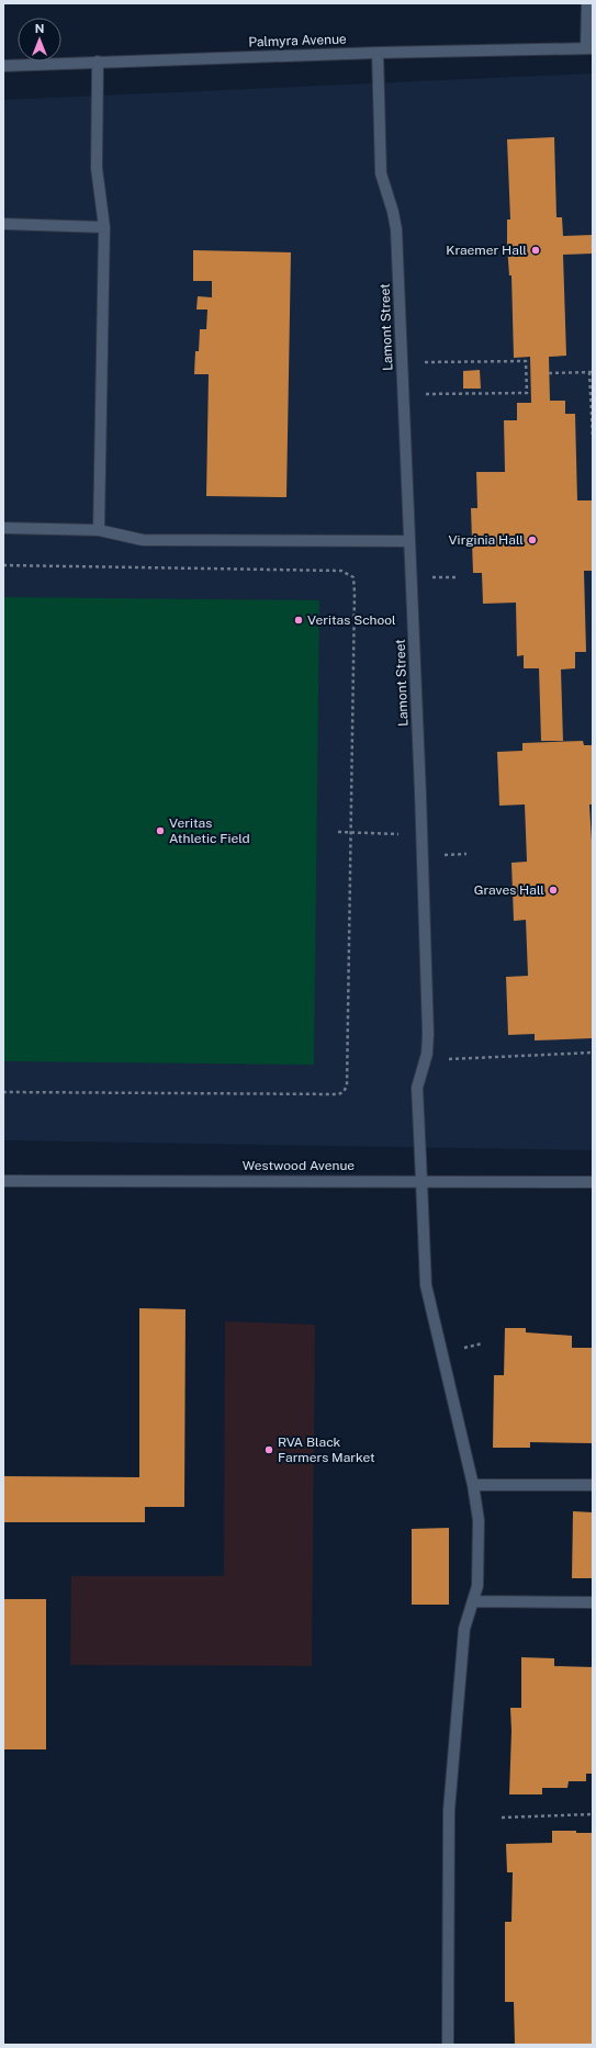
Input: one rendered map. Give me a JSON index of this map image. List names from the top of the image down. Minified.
{"streets":{"street":["Palmyra Avenue","Lamont Street","Westwood Avenue"]},"crossings":[["Palmyra Avenue","Lamont Street"],["Lamont Street","Westwood Avenue"]],"places":["Kraemer Hall","Virginia Hall","Veritas School","Veritas Athletic Field","Graves Hall","RVA Black Farmers Market"],"north":"top"}
